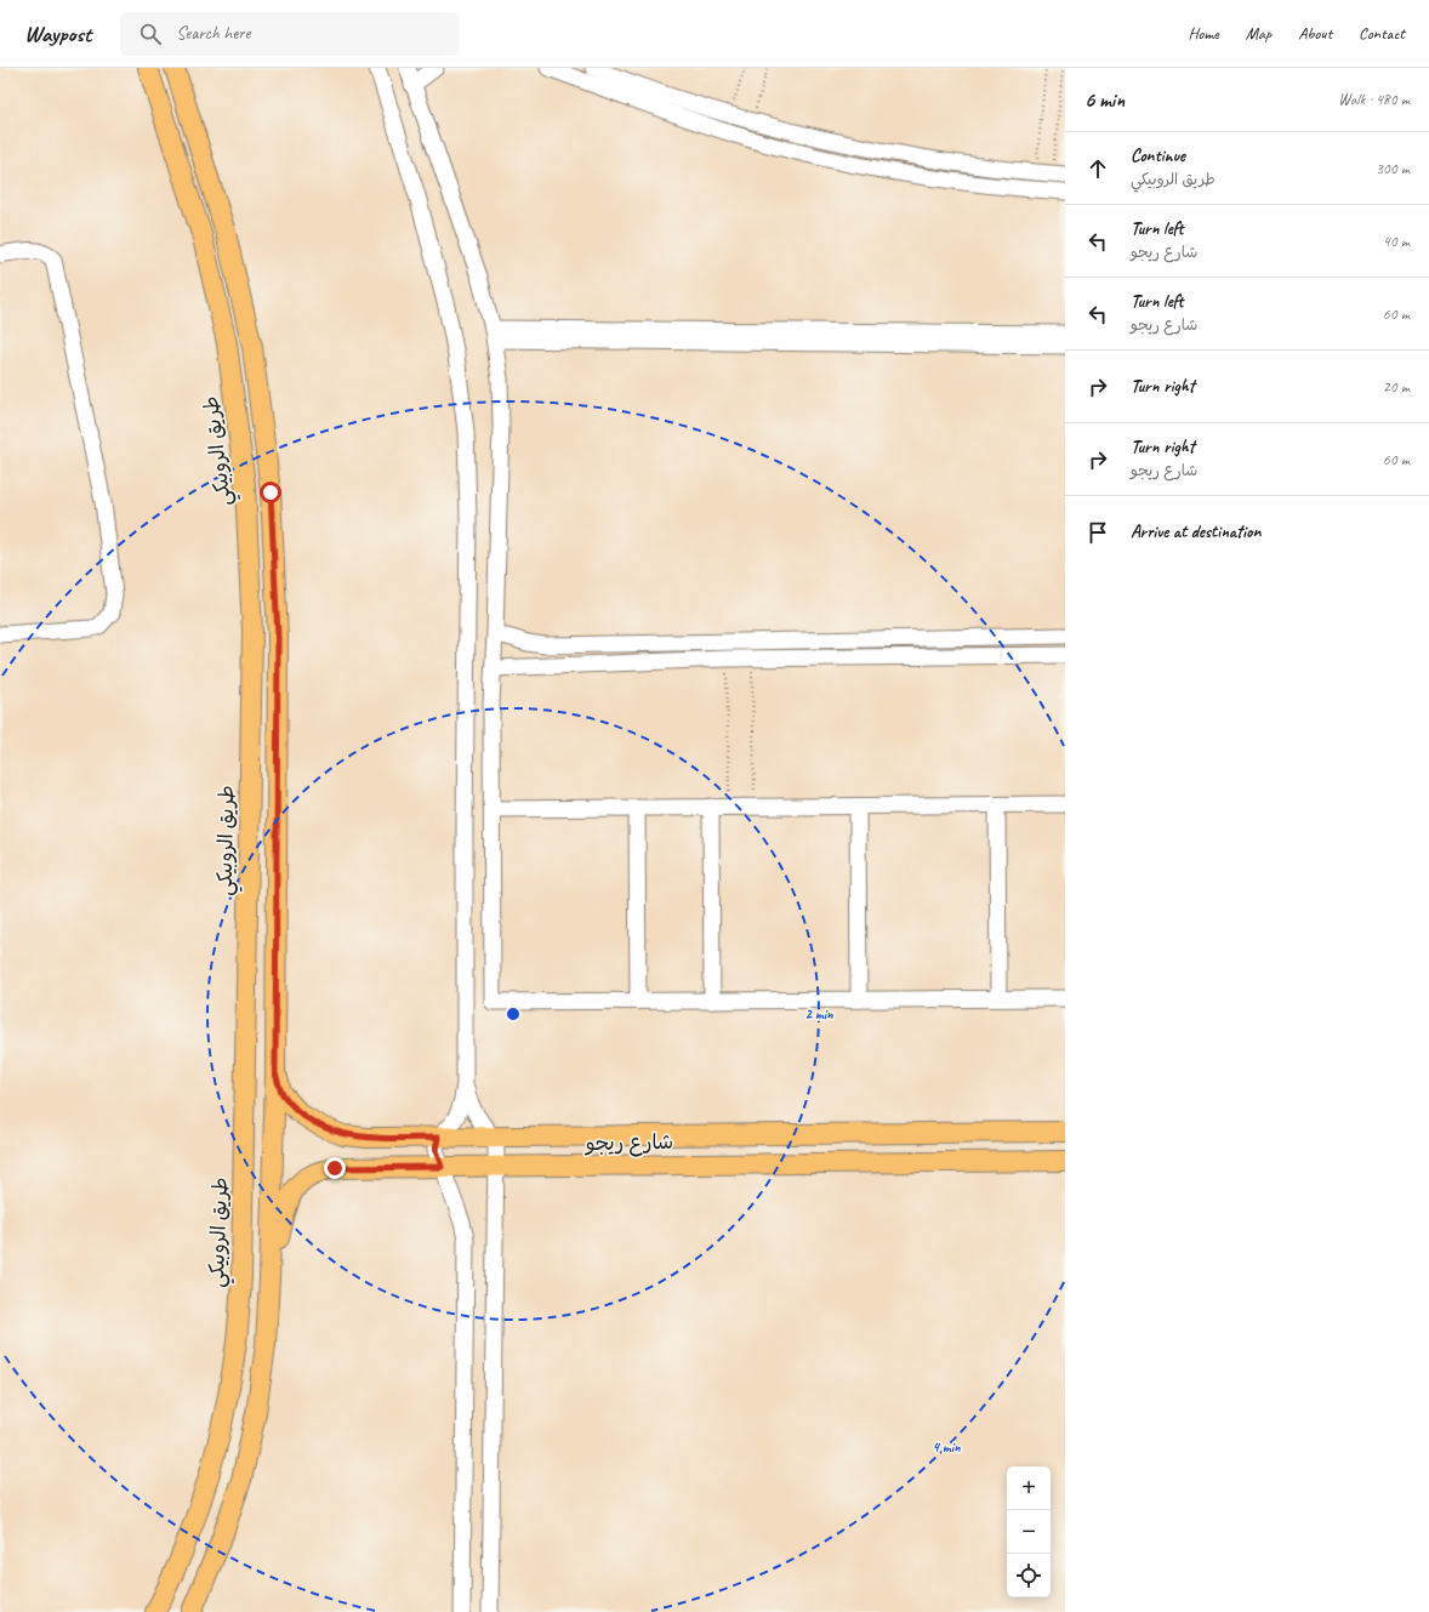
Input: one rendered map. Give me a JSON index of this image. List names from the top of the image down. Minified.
{"streets":{"main road":["طريق الروبيكي","شارع ريجو"]},"page":{"header":"Waypost","search":"Search here","nav":["Home","Map","About","Contact"],"heading":["6 min","Walk · 480 m"],"list":[["Continue","طريق الروبيكي","300 m"],["Turn left","شارع ريجو","40 m"],["Turn left","شارع ريجو","60 m"],["Turn right","20 m"],["Turn right","شارع ريجو","60 m"],"Arrive at destination"],"map_buttons":["+","−"]},"rings":["2 min","4 min"]}
